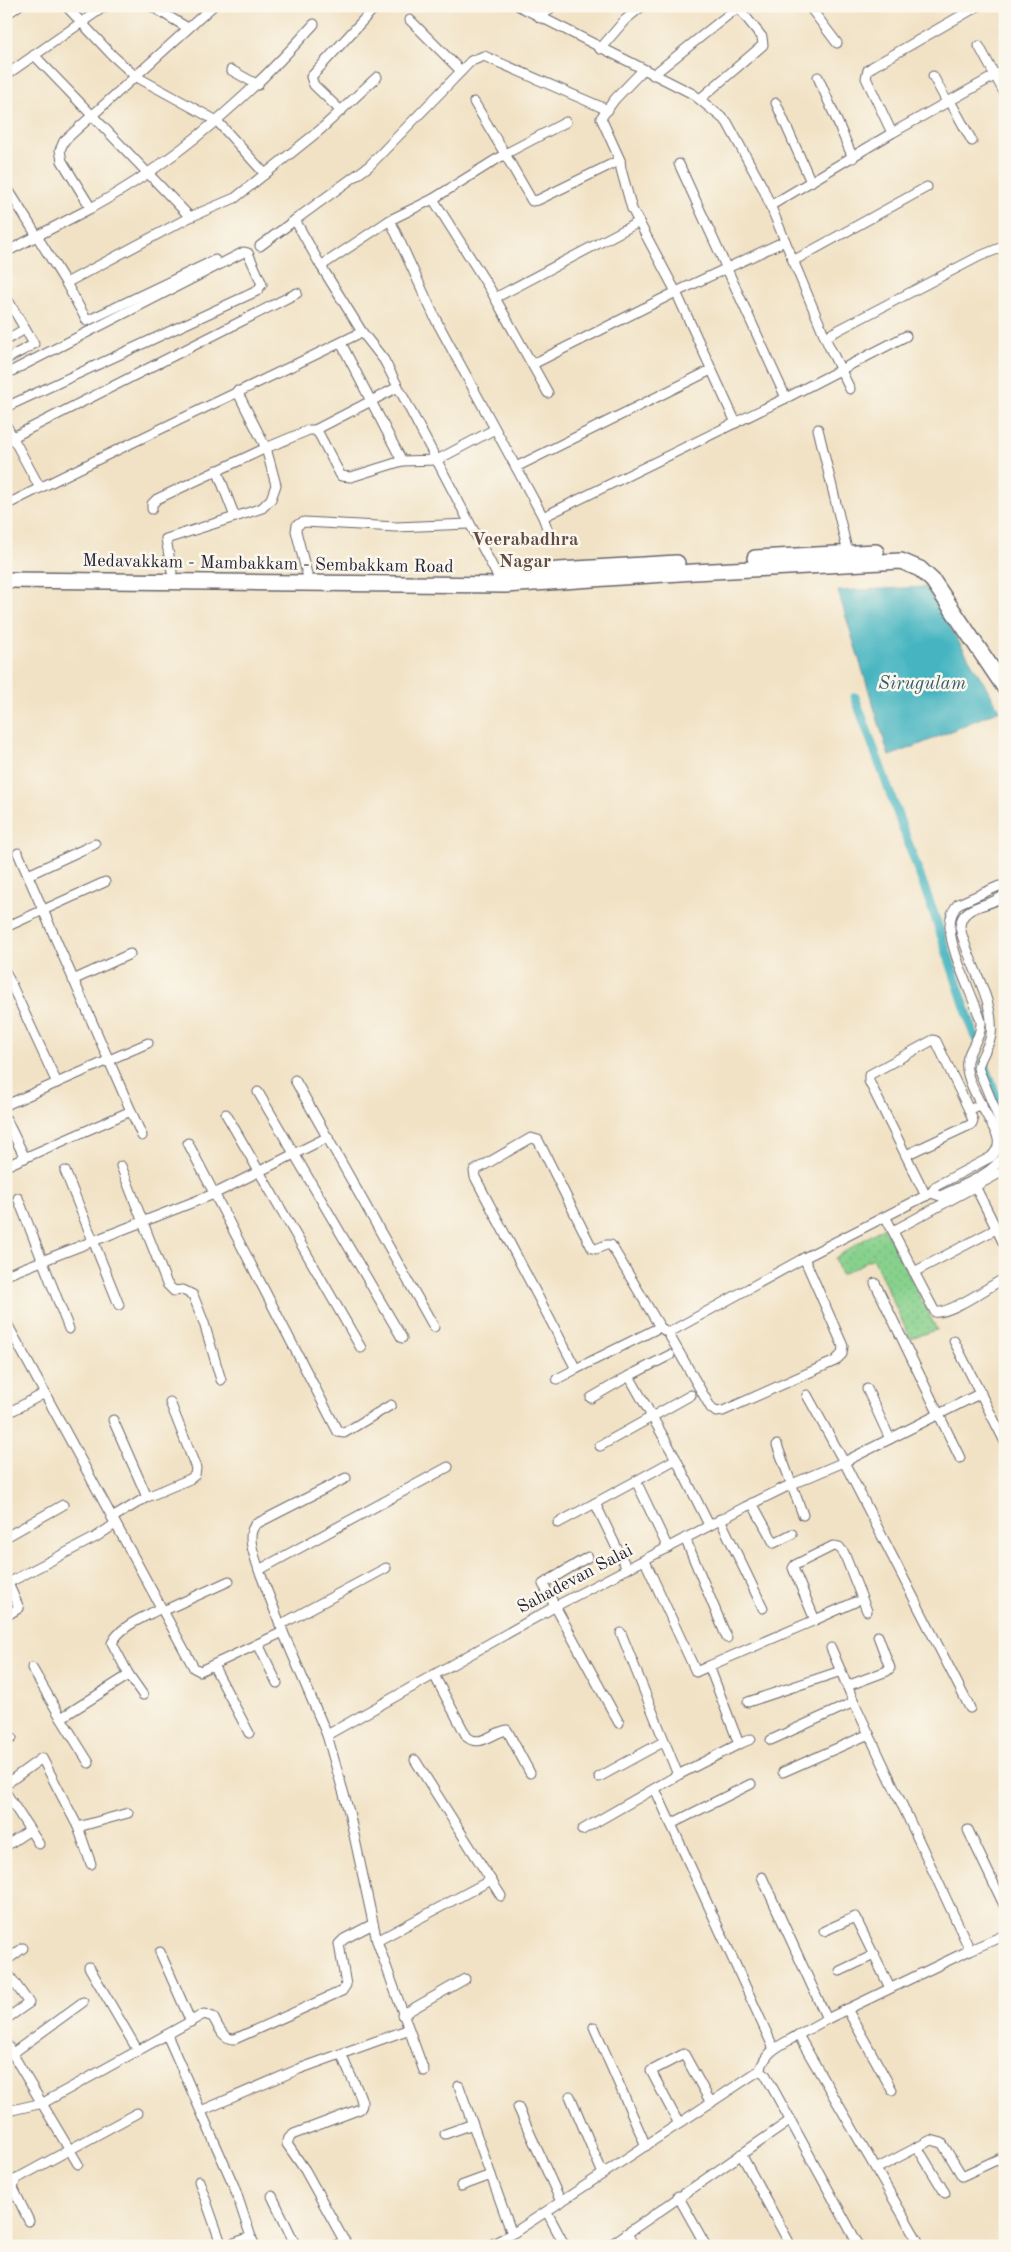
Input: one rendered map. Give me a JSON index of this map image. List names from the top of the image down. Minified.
{"streets":{"main road":["Medavakkam - Mambakkam - Sembakkam Road"],"street":["Sahadevan Salai"]},"districts":["Veerabadhra Nagar"],"water":["Sirugulam"]}
